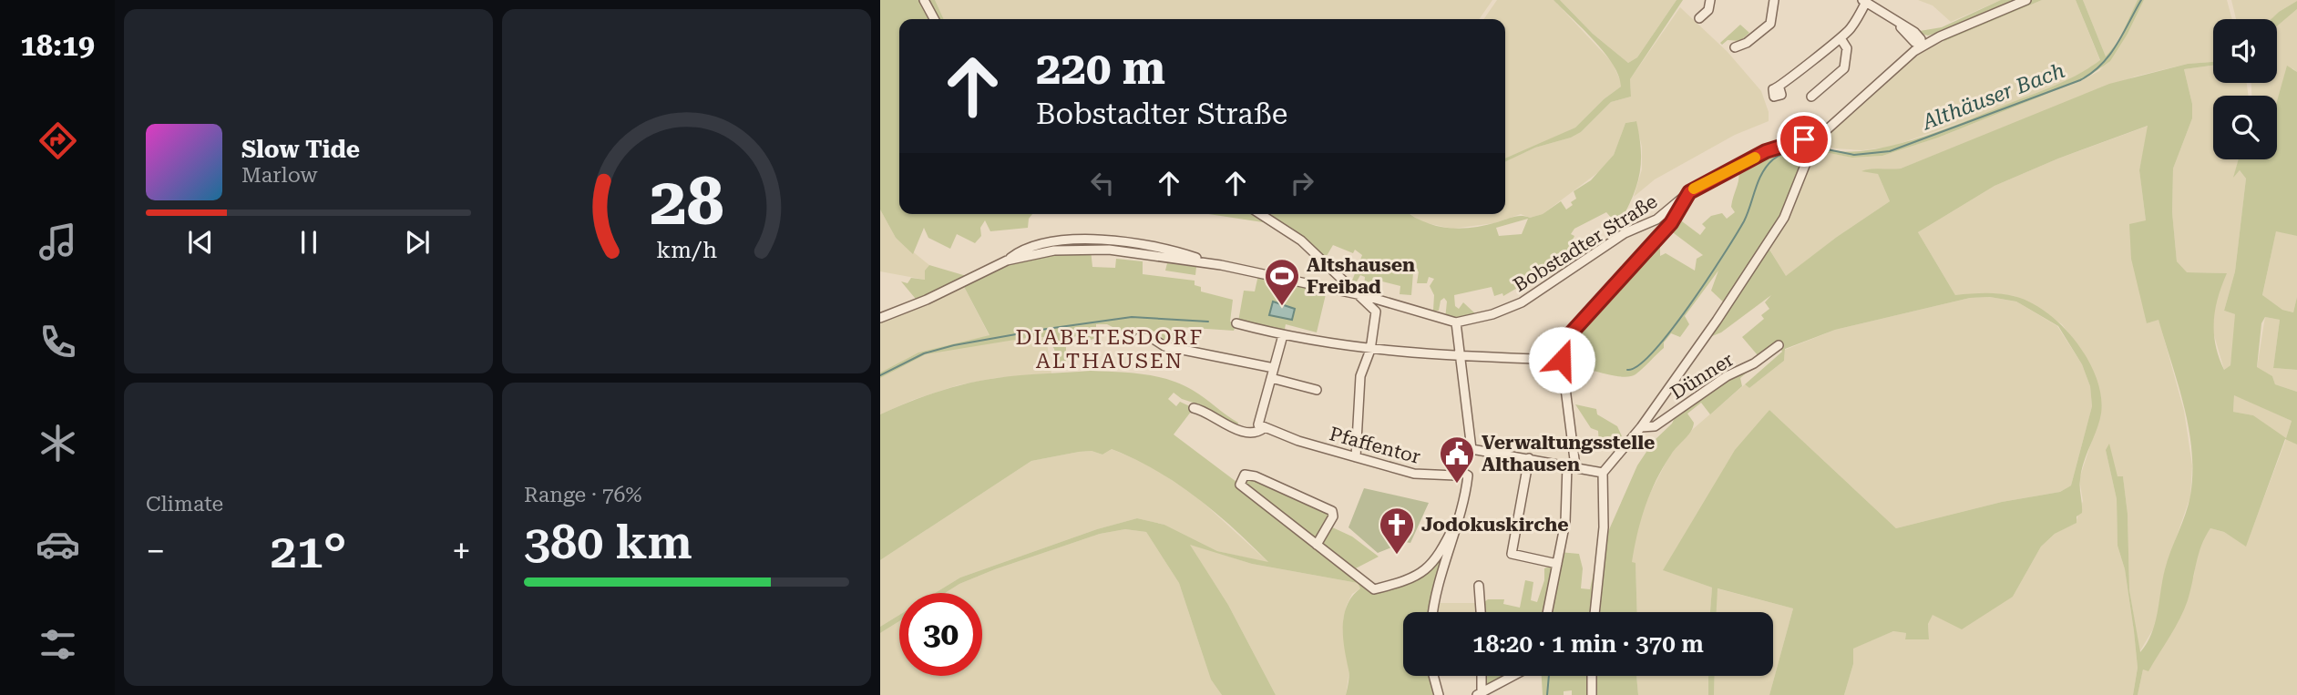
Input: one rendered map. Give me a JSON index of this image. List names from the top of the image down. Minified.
{"streets":{"street":["Bobstadter Straße","Dünner","Pfaffentor"]},"districts":["DIABETESDORF ALTHAUSEN"],"water":["Althäuser Bach"],"places":{"sports":["Altshausen Freibad"],"public building":["Verwaltungsstelle Althausen"],"church":["Jodokuskirche"]},"page":{"tabs":"18:19","turn":["220 m","Bobstadter Straße"],"song":["Slow Tide","Marlow"],"tile":["Climate",["Range · 76%","380 km"]],"heat":["−","21°","+"],"limit":"30","trip":"18:20 · 1 min · 370 m","gauge":["28","km/h"]}}
